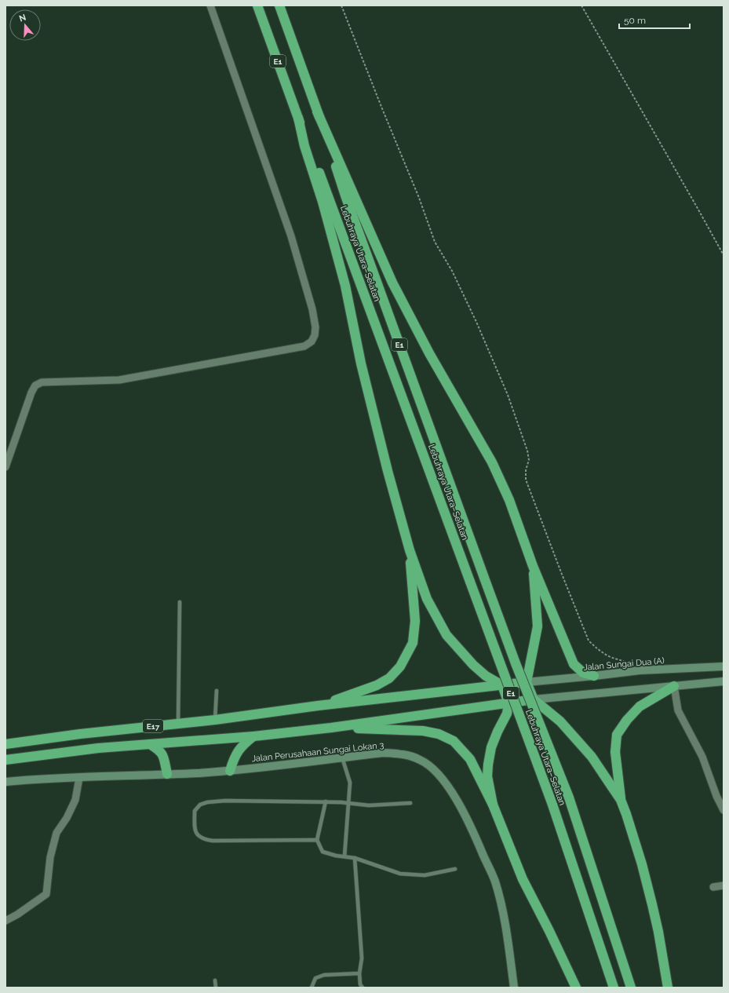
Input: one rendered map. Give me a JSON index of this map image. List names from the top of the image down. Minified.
{"streets":{"highway":["E1","Lebuhraya Utara–Selatan","E17"],"main road":["Jalan Sungai Dua (A)","Jalan Perusahaan Sungai Lokan 3"]},"scale_bar":"50 m","north":"top"}
